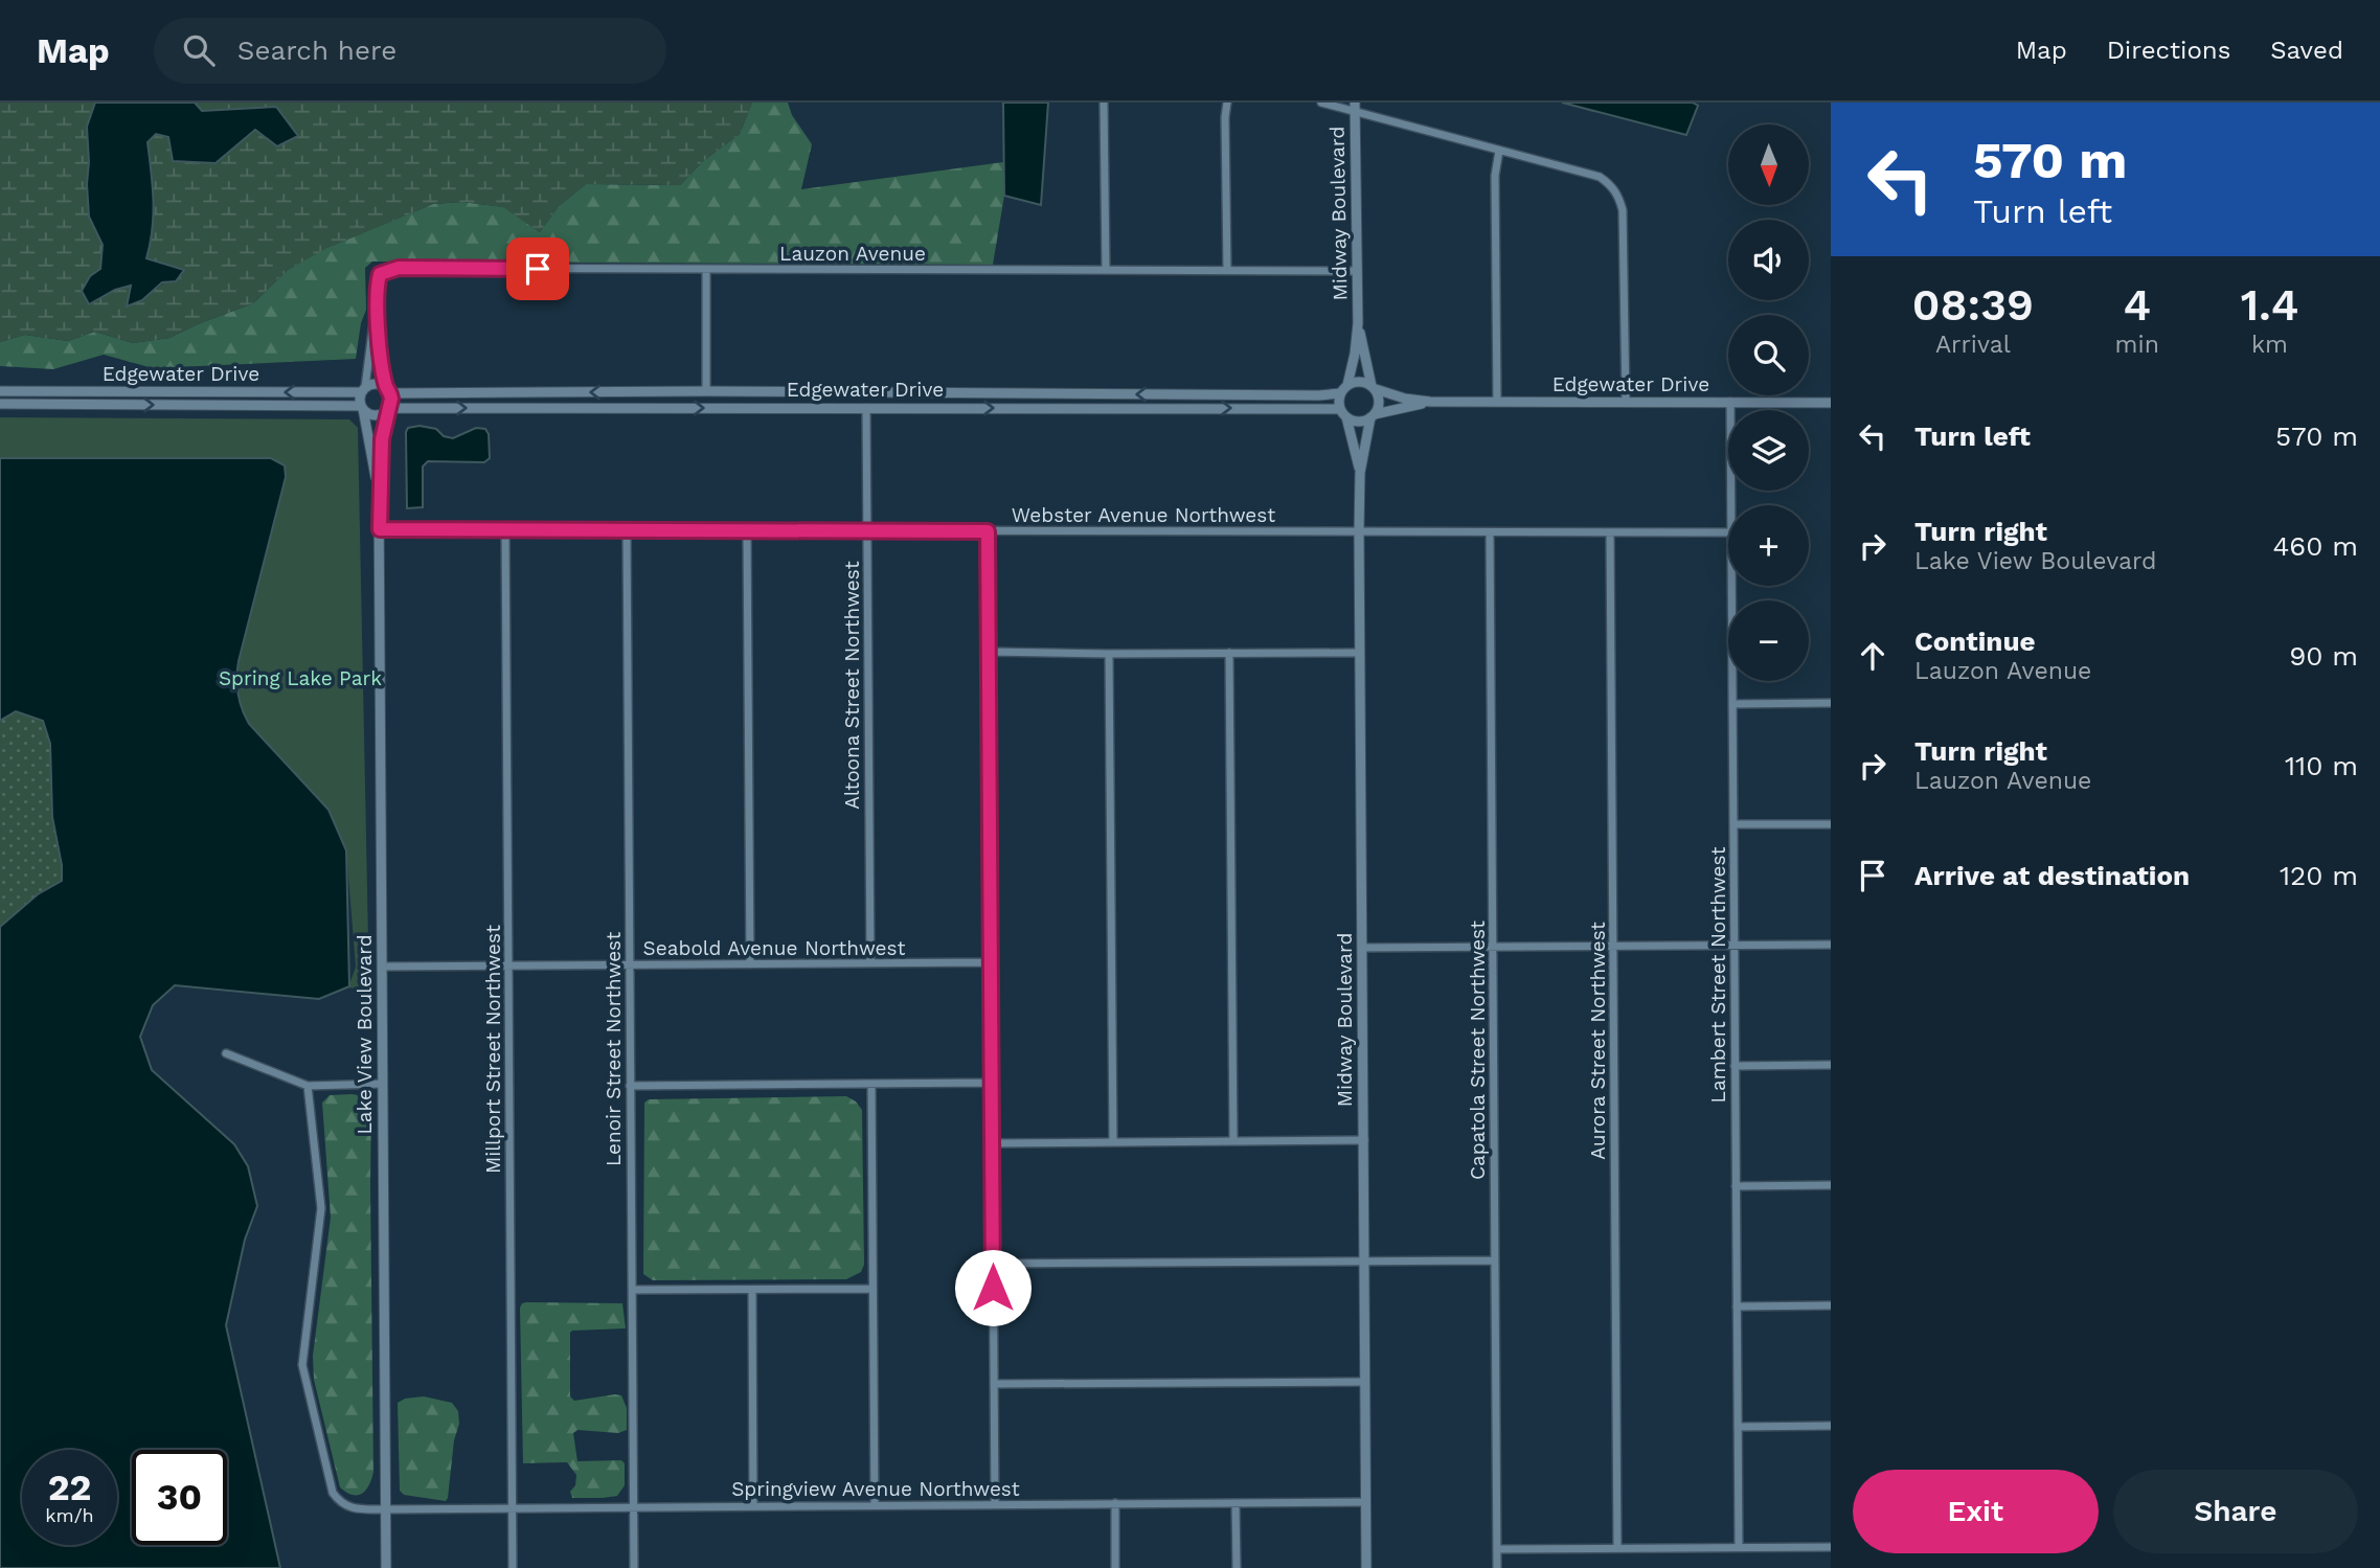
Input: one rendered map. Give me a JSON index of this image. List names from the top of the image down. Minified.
{"streets":{"street":["Midway Boulevard","Lauzon Avenue","Edgewater Drive","Webster Avenue Northwest","Altoona Street Northwest","Seabold Avenue Northwest","Lambert Street Northwest","Lake View Boulevard","Aurora Street Northwest","Millport Street Northwest","Lenoir Street Northwest","Capatola Street Northwest","Springview Avenue Northwest"]},"crossings":[["Midway Boulevard","Lauzon Avenue"],["Midway Boulevard","Edgewater Drive"],["Midway Boulevard","Webster Avenue Northwest"],["Midway Boulevard","Springview Avenue Northwest"],["Lauzon Avenue","Edgewater Drive"],["Lauzon Avenue","Lake View Boulevard"],["Edgewater Drive","Altoona Street Northwest"],["Edgewater Drive","Lambert Street Northwest"],["Edgewater Drive","Lake View Boulevard"],["Webster Avenue Northwest","Altoona Street Northwest"],["Webster Avenue Northwest","Lake View Boulevard"],["Webster Avenue Northwest","Aurora Street Northwest"],["Webster Avenue Northwest","Millport Street Northwest"],["Webster Avenue Northwest","Lenoir Street Northwest"],["Webster Avenue Northwest","Capatola Street Northwest"],["Altoona Street Northwest","Seabold Avenue Northwest"],["Seabold Avenue Northwest","Lake View Boulevard"],["Seabold Avenue Northwest","Millport Street Northwest"],["Seabold Avenue Northwest","Lenoir Street Northwest"],["Lake View Boulevard","Springview Avenue Northwest"],["Millport Street Northwest","Springview Avenue Northwest"],["Lenoir Street Northwest","Springview Avenue Northwest"]],"parks":["Spring Lake Park"],"north":"bottom","page":{"header":"Map","search":"Search here","nav":["Map","Directions","Saved"],"turn":["570 m","Turn left"],"map_buttons":["+","−"],"eta":["08:39","Arrival","4","min","1.4","km"],"list":[{"name":"Turn left","value":"570 m"},{"name":"Turn right","note":"Lake View Boulevard","value":"460 m"},{"name":"Continue","note":"Lauzon Avenue","value":"90 m"},{"name":"Turn right","note":"Lauzon Avenue","value":"110 m"},{"name":"Arrive at destination","value":"120 m"}],"speed":"22 km/h","limit":"30","buttons":["Exit","Share"]}}
